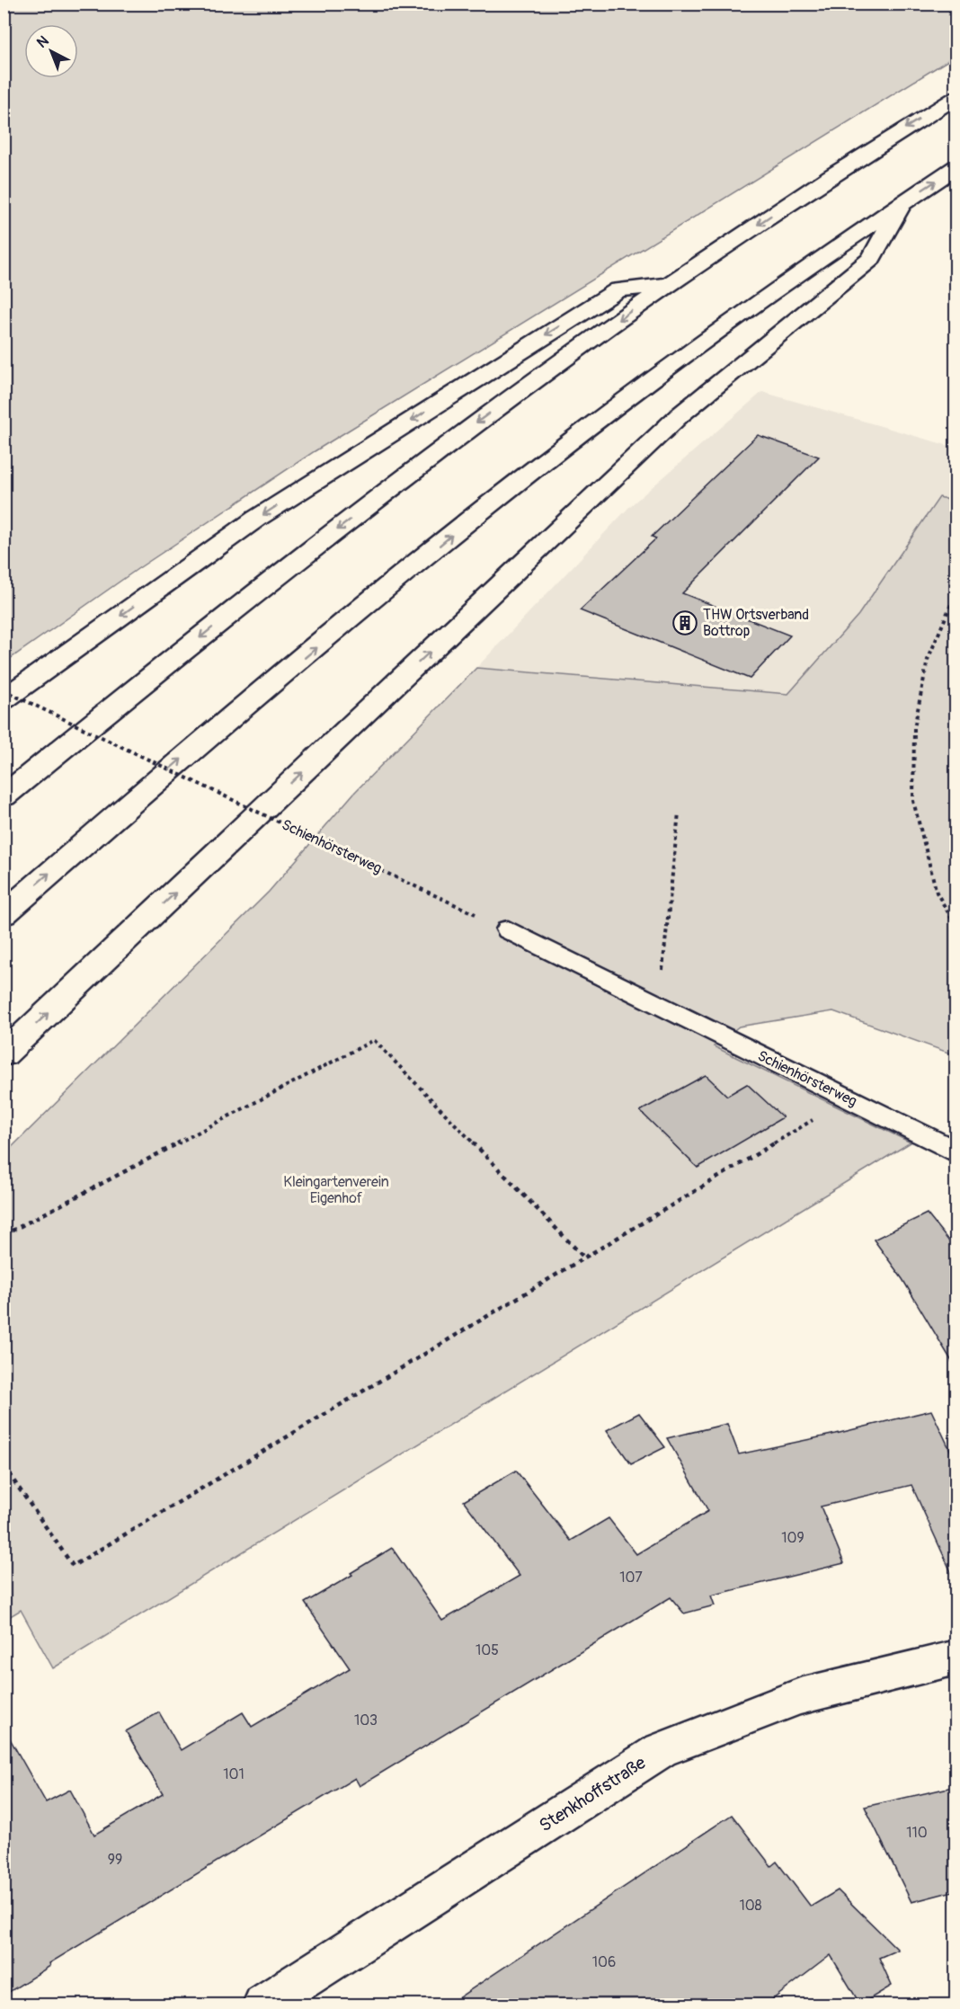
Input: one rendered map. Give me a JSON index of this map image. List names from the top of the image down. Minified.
{"streets":{"main road":["Stenkhoffstraße"],"lane":["Schienhörsterweg"]},"parks":["Kleingartenverein Eigenhof"],"places":{"building":["THW Ortsverband Bottrop"]},"house_numbers":["109","107","105","103","101","110","99","108","106"],"north":"top left"}
